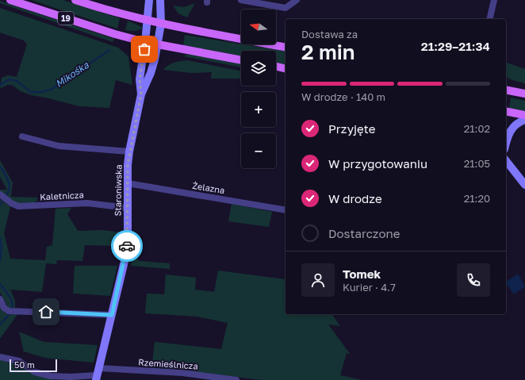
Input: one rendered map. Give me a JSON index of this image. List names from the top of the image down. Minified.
{"streets":{"main road":["19"],"street":["Żelazna","Staroniwska","Kaletnicza","Rzemieślnicza"]},"crossings":[["19","Staroniwska"],["Żelazna","Staroniwska"],["Staroniwska","Kaletnicza"],["Staroniwska","Rzemieślnicza"]],"water":["Mikośka"],"scale_bar":"50 m","north":"left","page":{"map_buttons":["+","−"],"heading":["2 min","Dostawa za","21:29–21:34"],"panel":["Tomek","Kurier · 4.7"],"bar":"W drodze · 140 m","list":[["Przyjęte","21:02"],["W przygotowaniu","21:05"],["W drodze","21:20"],"Dostarczone"],"scale":"50 m"}}
